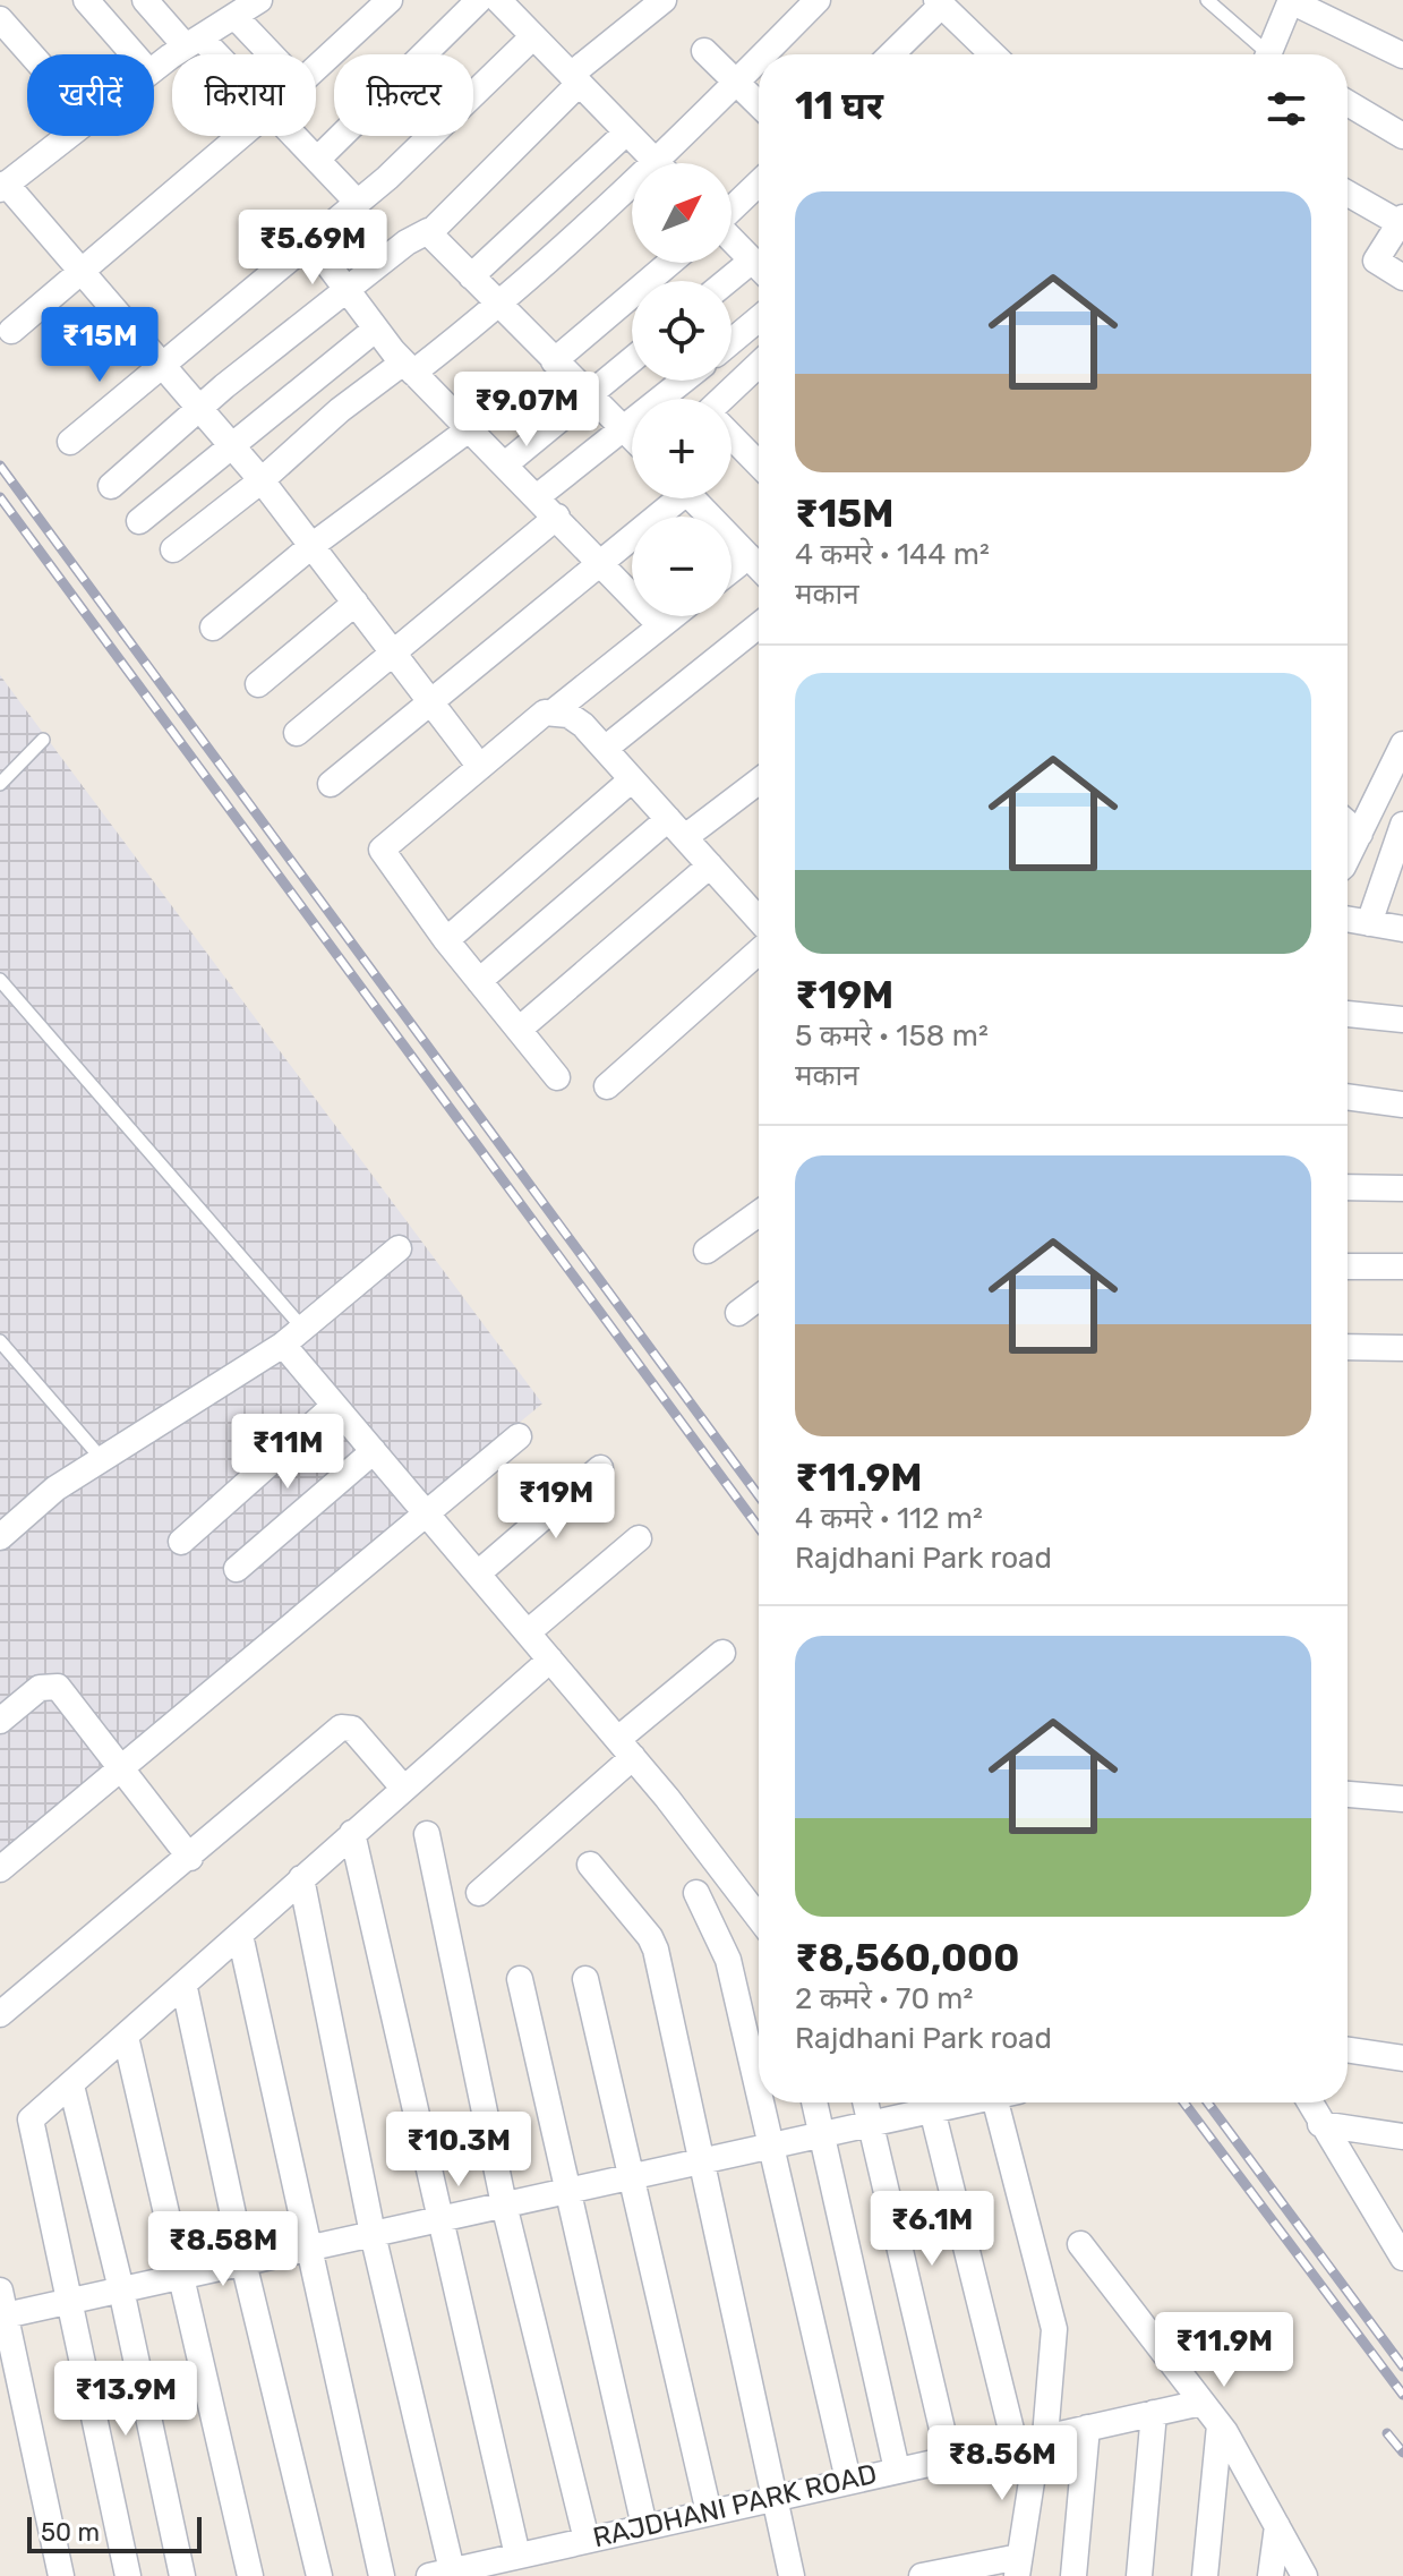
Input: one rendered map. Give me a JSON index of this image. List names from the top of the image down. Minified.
{"streets":{"street":["RAJDHANI PARK ROAD"]},"scale_bar":"50 m","north":"top right","page":{"chip":["खरीदें","किराया","फ़िल्टर"],"heading":"11 घर","map_buttons":["+","−"],"list":[{"name":"₹15M","note":"4 कमरे · 144 m² · मकान"},{"name":"₹19M","note":"5 कमरे · 158 m² · मकान"},{"name":"₹11.9M","note":"4 कमरे · 112 m² · Rajdhani Park road"},{"name":"₹8,560,000","note":"2 कमरे · 70 m² · Rajdhani Park road"}],"price":["₹5.69M","₹15M","₹9.07M","₹11M","₹19M","₹10.3M","₹6.1M","₹8.58M","₹11.9M","₹13.9M","₹8.56M"],"scale":"50 m"}}
